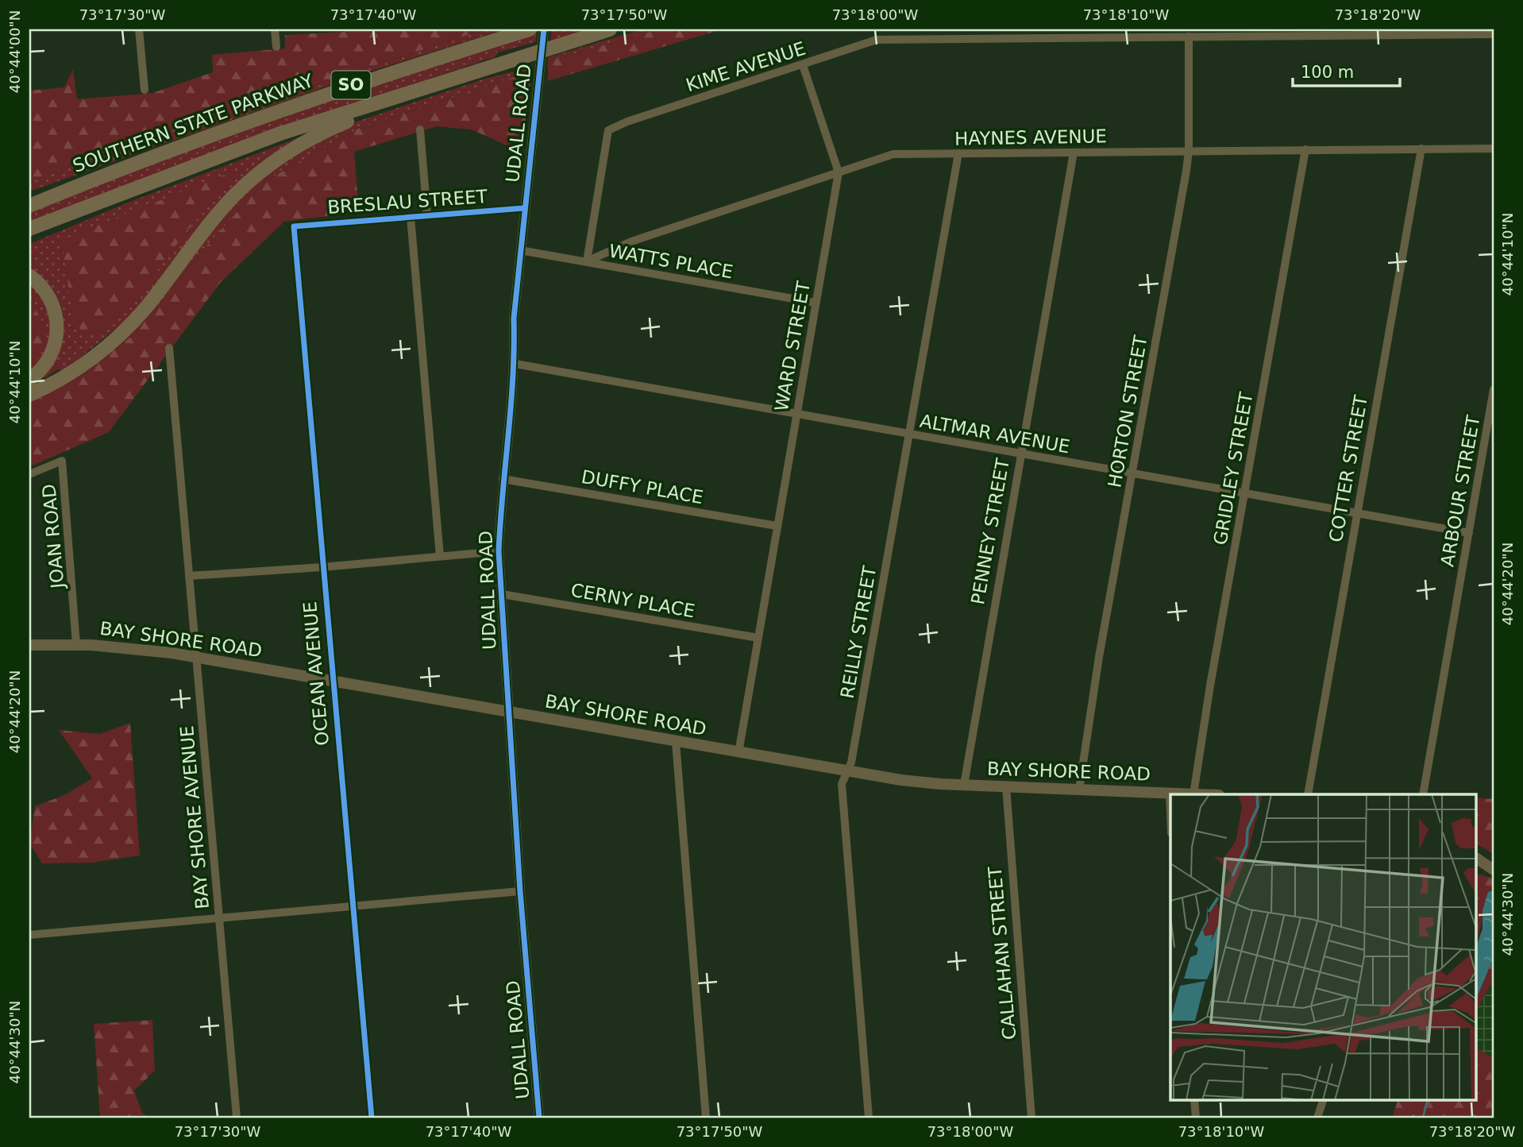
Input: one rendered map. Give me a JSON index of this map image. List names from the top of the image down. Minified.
{"streets":{"highway":["SO","SOUTHERN STATE PARKWAY"],"main road":["BAY SHORE ROAD"],"street":["KIME AVENUE","UDALL ROAD","HAYNES AVENUE","BRESLAU STREET","WATTS PLACE","WARD STREET","HORTON STREET","ALTMAR AVENUE","GRIDLEY STREET","COTTER STREET","DUFFY PLACE","ARBOUR STREET","PENNEY STREET","JOAN ROAD","CERNY PLACE","REILLY STREET","OCEAN AVENUE","BAY SHORE AVENUE","CALLAHAN STREET"]},"crossings":[["KIME AVENUE","HAYNES AVENUE"],["KIME AVENUE","WATTS PLACE"],["KIME AVENUE","WARD STREET"],["KIME AVENUE","HORTON STREET"],["UDALL ROAD","BRESLAU STREET"],["UDALL ROAD","WATTS PLACE"],["UDALL ROAD","ALTMAR AVENUE"],["UDALL ROAD","DUFFY PLACE"],["UDALL ROAD","CERNY PLACE"],["UDALL ROAD","BAY SHORE ROAD"],["HAYNES AVENUE","WATTS PLACE"],["HAYNES AVENUE","WARD STREET"],["HAYNES AVENUE","HORTON STREET"],["HAYNES AVENUE","GRIDLEY STREET"],["HAYNES AVENUE","COTTER STREET"],["HAYNES AVENUE","PENNEY STREET"],["HAYNES AVENUE","REILLY STREET"],["BRESLAU STREET","OCEAN AVENUE"],["WATTS PLACE","WARD STREET"],["WARD STREET","ALTMAR AVENUE"],["WARD STREET","DUFFY PLACE"],["WARD STREET","CERNY PLACE"],["WARD STREET","BAY SHORE ROAD"],["HORTON STREET","ALTMAR AVENUE"],["HORTON STREET","BAY SHORE ROAD"],["ALTMAR AVENUE","GRIDLEY STREET"],["ALTMAR AVENUE","COTTER STREET"],["ALTMAR AVENUE","ARBOUR STREET"],["ALTMAR AVENUE","PENNEY STREET"],["ALTMAR AVENUE","REILLY STREET"],["GRIDLEY STREET","BAY SHORE ROAD"],["PENNEY STREET","BAY SHORE ROAD"],["JOAN ROAD","BAY SHORE ROAD"],["REILLY STREET","BAY SHORE ROAD"],["BAY SHORE ROAD","OCEAN AVENUE"],["BAY SHORE ROAD","BAY SHORE AVENUE"],["BAY SHORE ROAD","CALLAHAN STREET"]],"scale_bar":"100 m","coordinates":["73°17'30\"W","73°17'40\"W","73°17'50\"W","73°18'00\"W","73°18'10\"W","73°18'20\"W","40°44'00\"N","40°44'10\"N","40°44'20\"N","40°44'30\"N"]}
